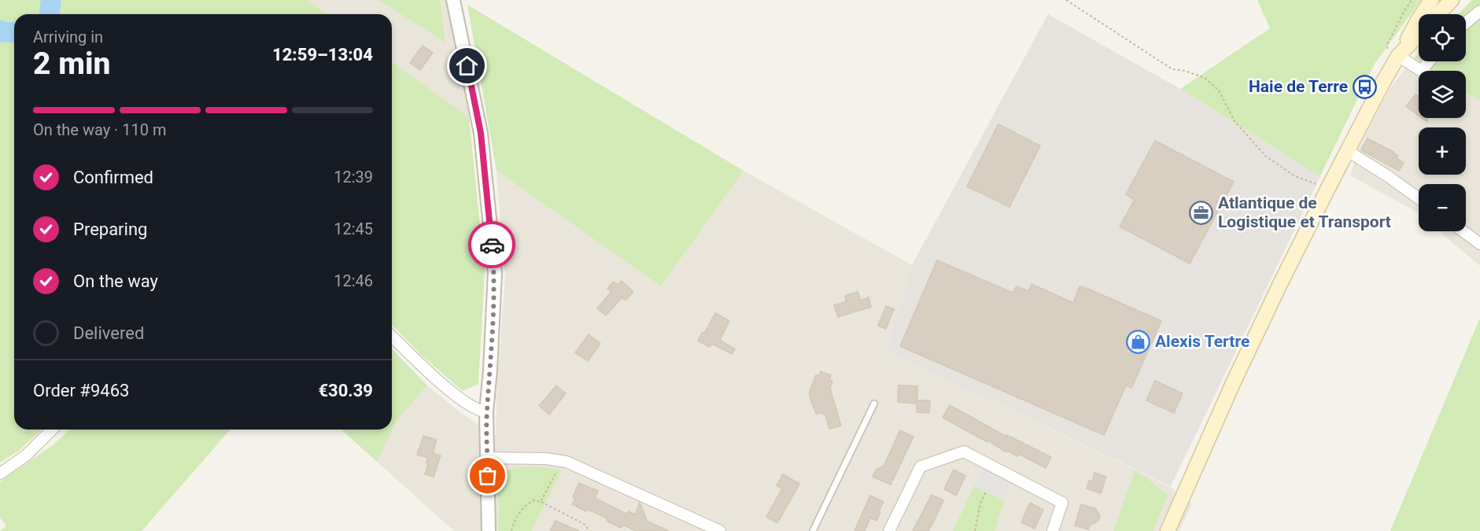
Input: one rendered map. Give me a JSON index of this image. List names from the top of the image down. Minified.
{"places":{"bus stop":["Haie de Terre"],"office":["Atlantique de Logistique et Transport"],"shop":["Alexis Tertre"]},"page":{"map_buttons":["+","−"],"heading":["2 min","Arriving in","12:59–13:04"],"panel":["Order #9463","€30.39"],"bar":"On the way · 110 m","list":[["Confirmed","12:39"],["Preparing","12:45"],["On the way","12:46"],"Delivered"]}}
